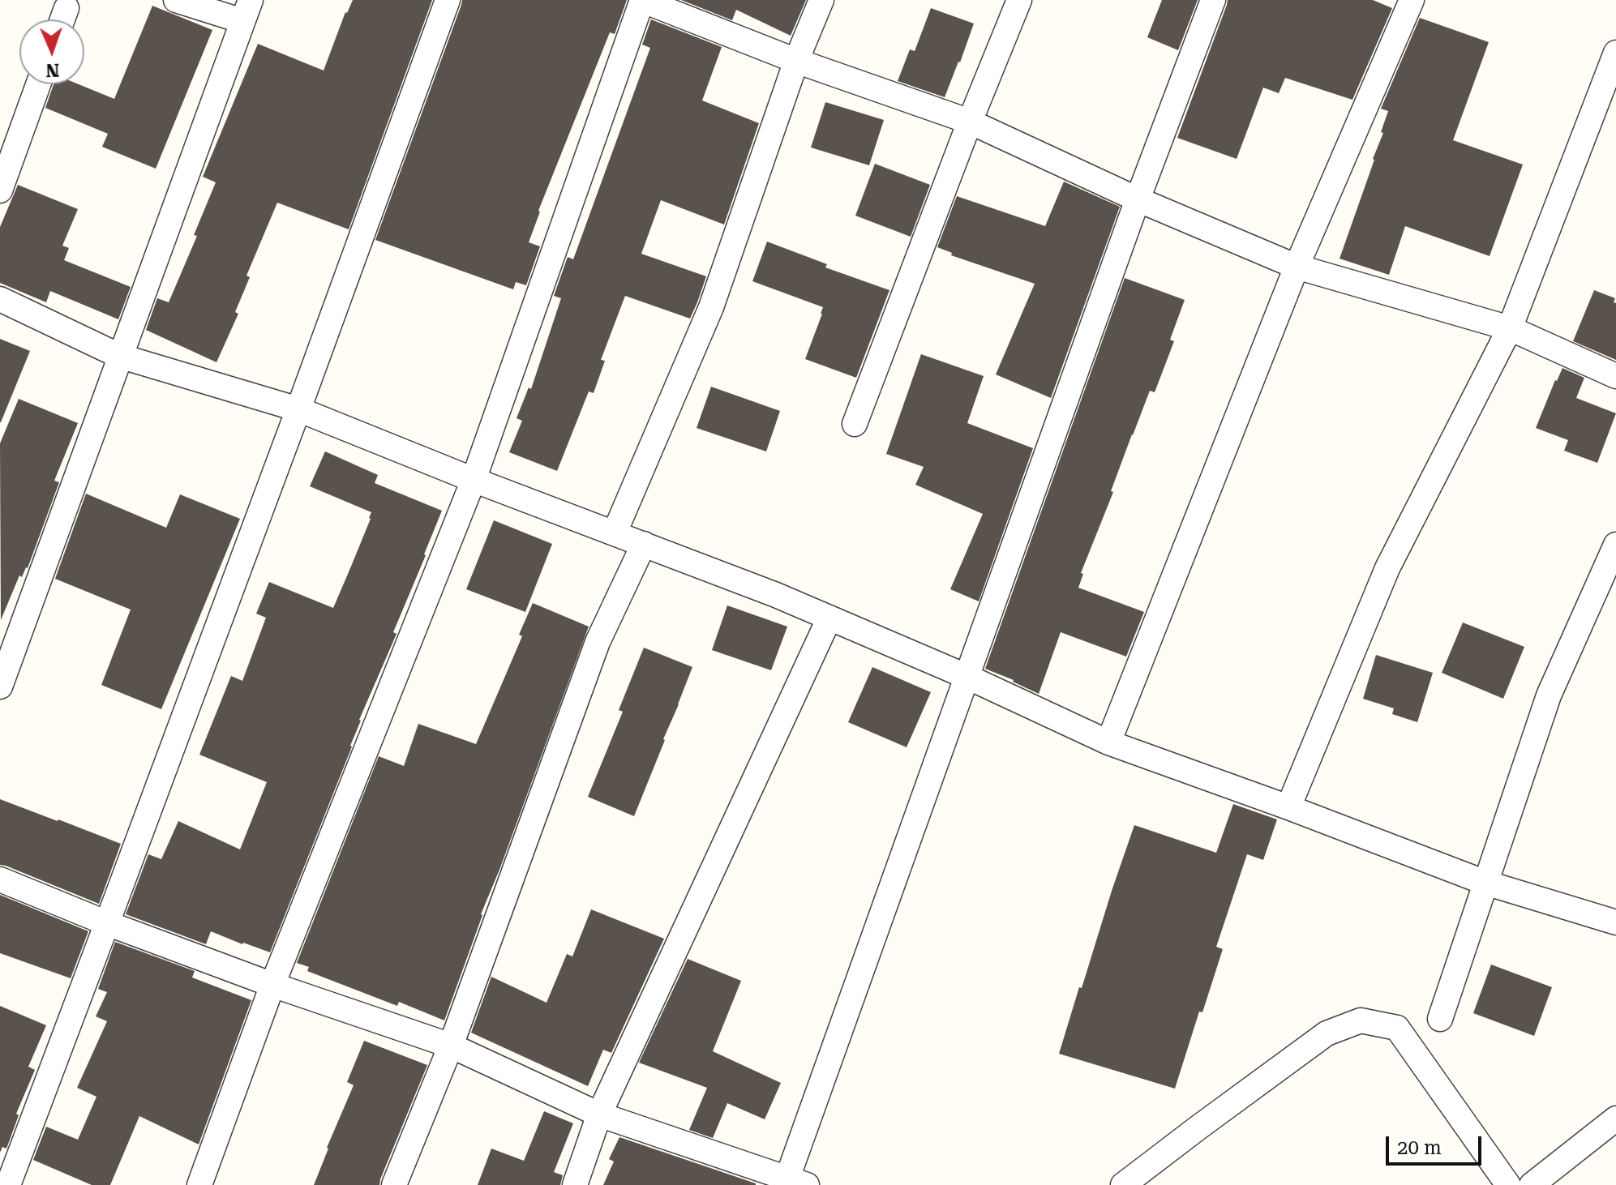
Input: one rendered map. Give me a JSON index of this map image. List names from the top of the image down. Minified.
{"scale_bar":"20 m","north":"bottom"}
